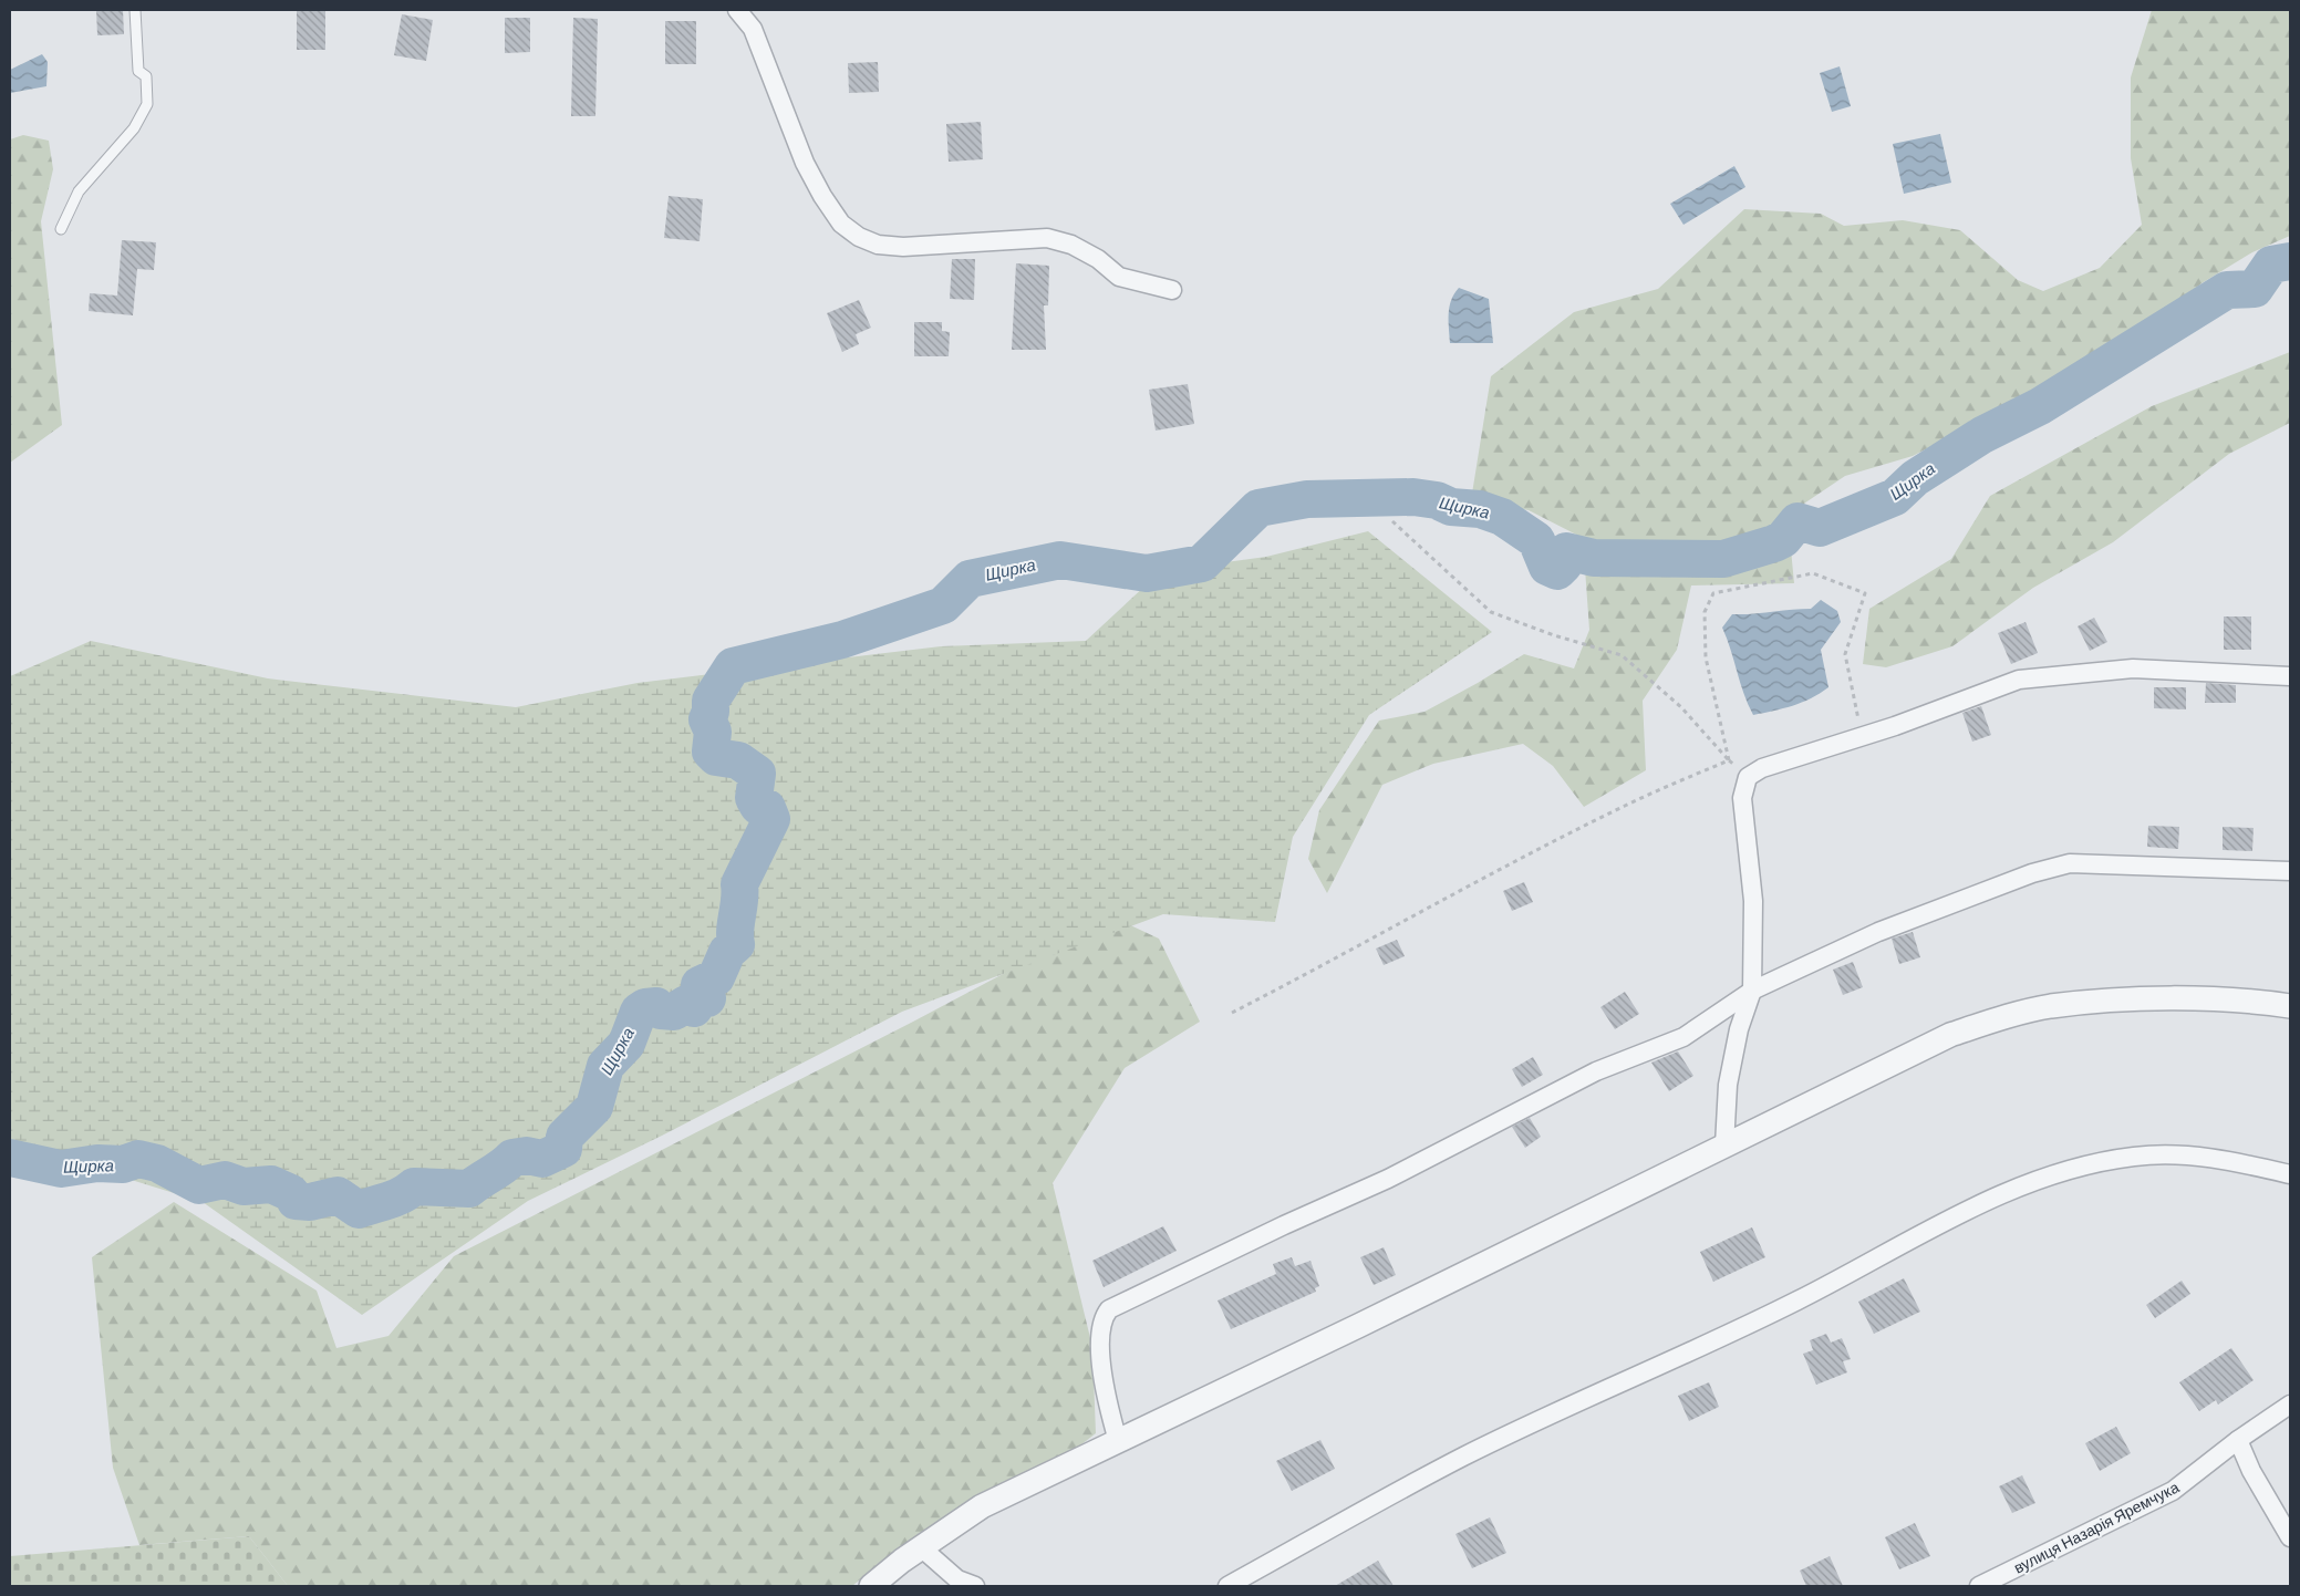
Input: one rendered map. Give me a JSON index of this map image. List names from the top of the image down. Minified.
{"streets":{"street":["вулиця Назарія Яремчука"]},"water":["Щирка"]}
